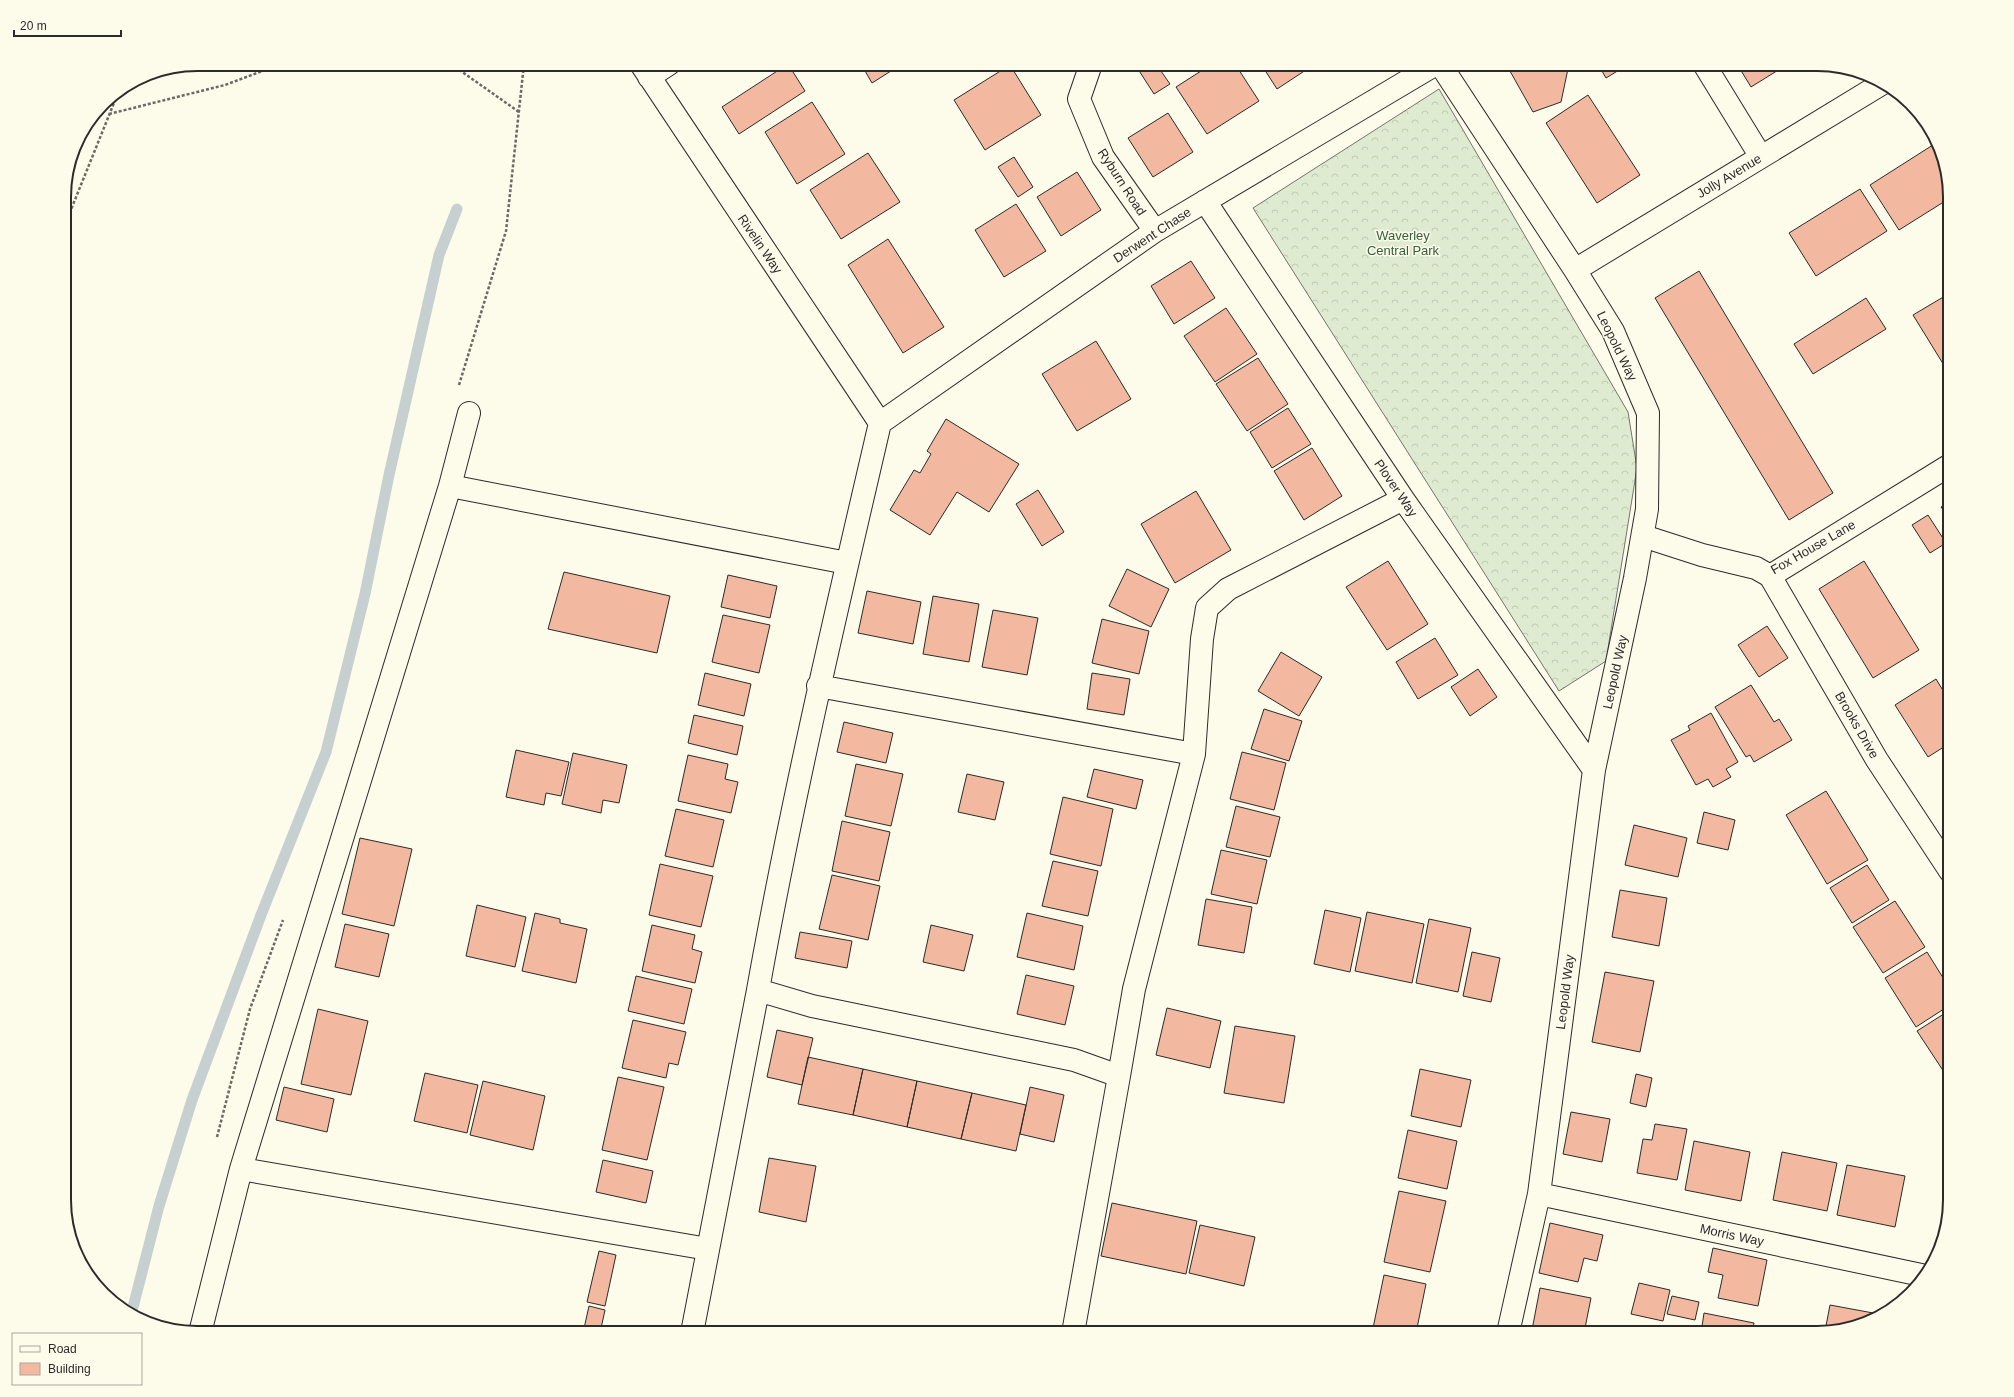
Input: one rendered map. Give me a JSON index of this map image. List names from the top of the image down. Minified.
{"streets":{"street":["Jolly Avenue","Ryburn Road","Derwent Chase","Rivelin Way","Leopold Way","Plover Way","Fox House Lane","Brooks Drive","Morris Way"]},"crossings":[["Jolly Avenue","Leopold Way"],["Ryburn Road","Derwent Chase"],["Derwent Chase","Rivelin Way"],["Derwent Chase","Plover Way"],["Leopold Way","Plover Way"],["Leopold Way","Fox House Lane"],["Leopold Way","Morris Way"],["Fox House Lane","Brooks Drive"]],"parks":["Waverley Central Park"],"legend":["Road","Building"],"scale_bar":"20 m"}
